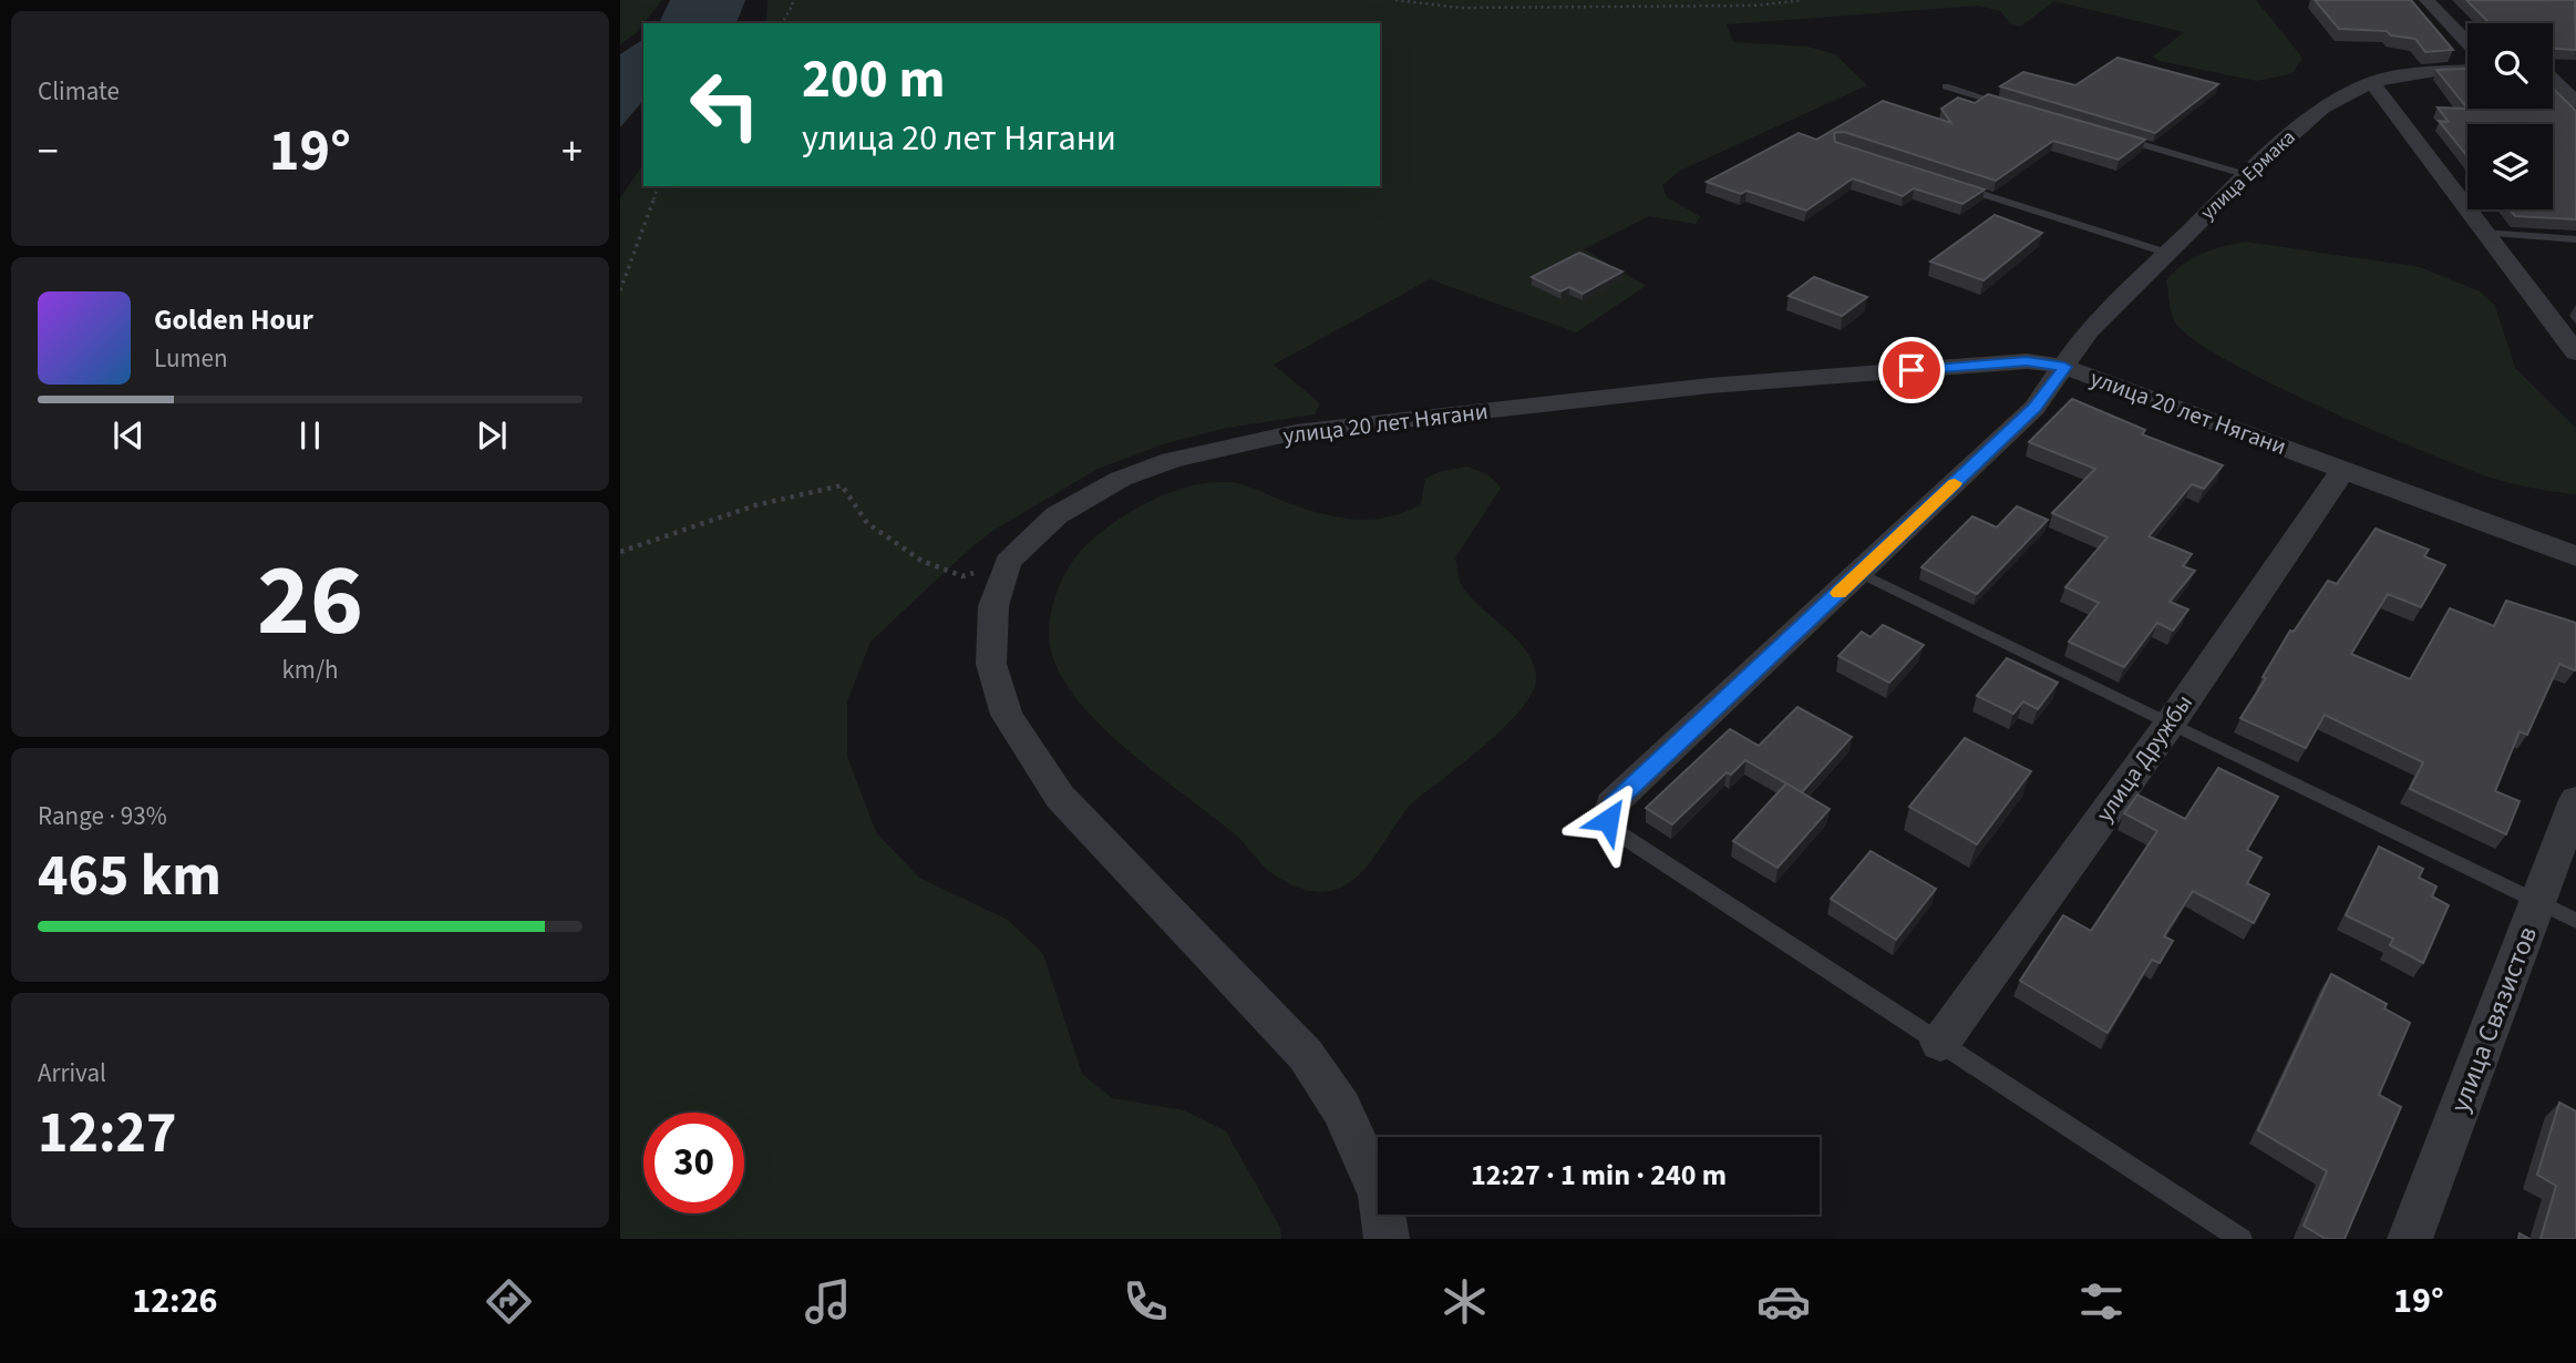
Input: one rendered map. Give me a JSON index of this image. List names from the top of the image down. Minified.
{"streets":{"street":["улица Ермака","улица 20 лет Нягани","улица Дружбы","улица Связистов"]},"crossings":[["улица Ермака","улица 20 лет Нягани"],["улица 20 лет Нягани","улица Дружбы"]],"page":{"tile":["Climate",["26","km/h"],["Range · 93%","465 km"],["Arrival","12:27"]],"turn":["200 m","улица 20 лет Нягани"],"heat":["−","19°","+"],"song":["Golden Hour","Lumen"],"limit":"30","trip":"12:27 · 1 min · 240 m","tabs":["12:26","19°"]}}
